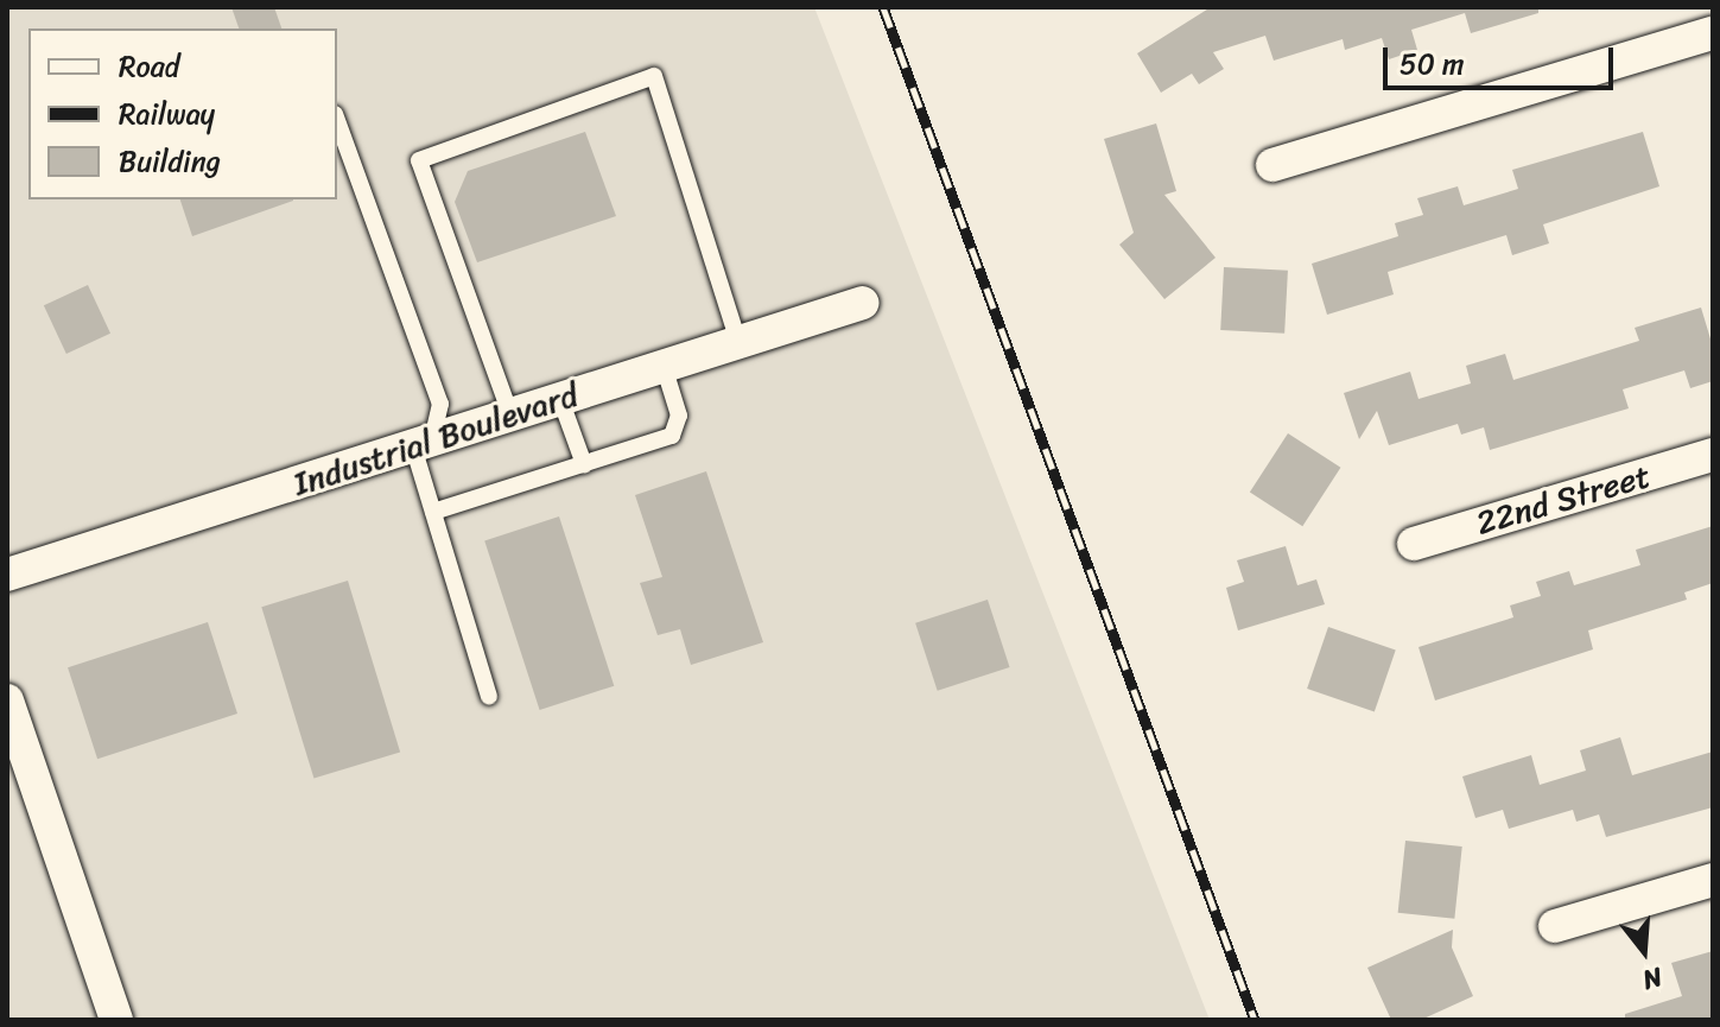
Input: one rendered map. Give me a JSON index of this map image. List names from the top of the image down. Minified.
{"streets":{"street":["Industrial Boulevard","22nd Street"]},"legend":["Road","Railway","Building"],"scale_bar":"50 m","north":"bottom"}
